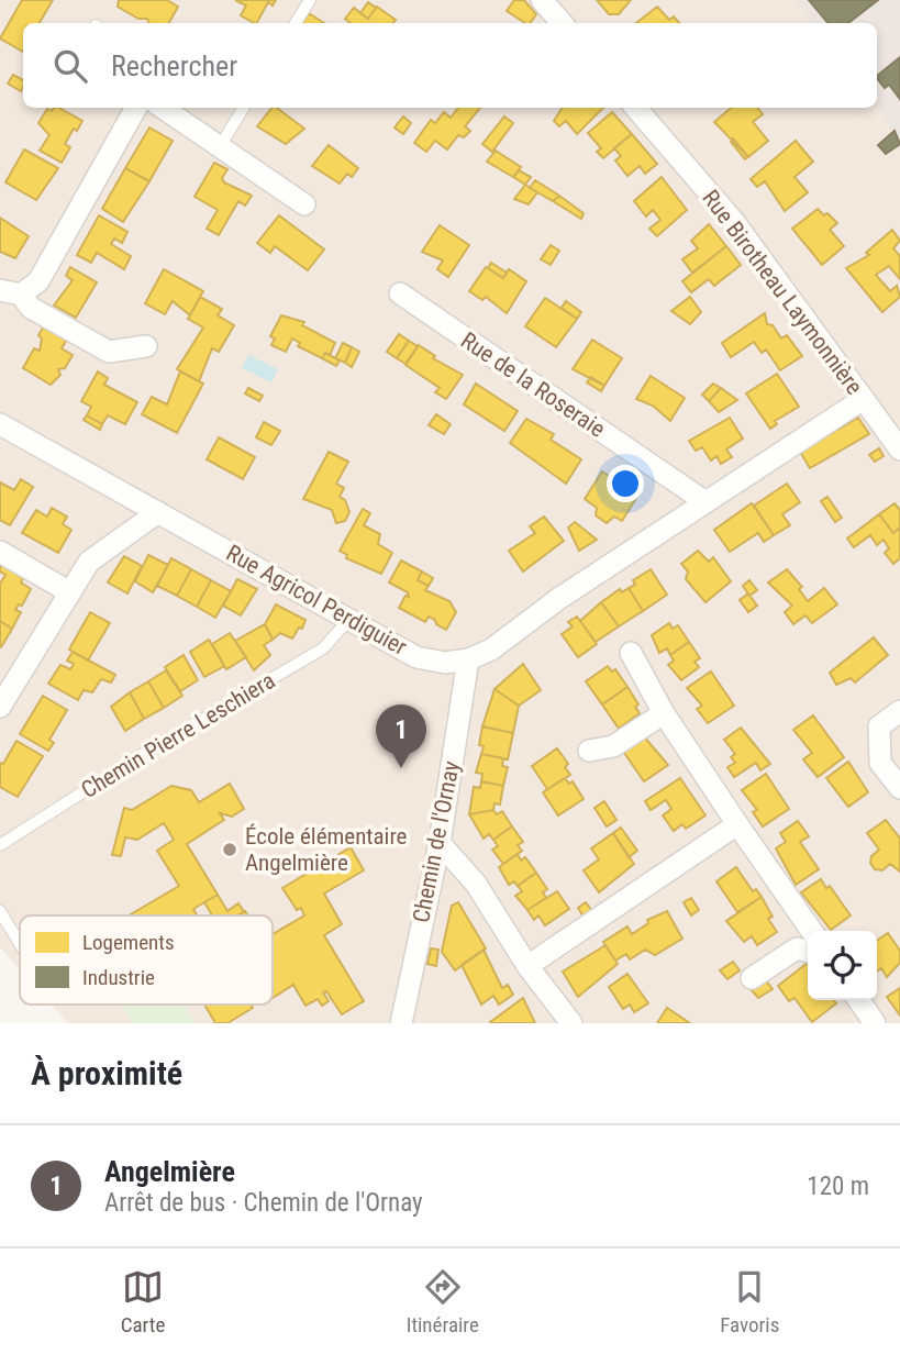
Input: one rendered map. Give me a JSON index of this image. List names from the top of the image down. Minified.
{"streets":{"street":["Rue Birotheau Laymonnière","Rue de la Roseraie","Rue Agricol Perdiguier","Chemin de l'Ornay"],"lane":["Chemin Pierre Leschiera"]},"crossings":[["Rue Birotheau Laymonnière","Rue Agricol Perdiguier"],["Rue de la Roseraie","Rue Agricol Perdiguier"],["Rue Agricol Perdiguier","Chemin Pierre Leschiera"],["Rue Agricol Perdiguier","Chemin de l'Ornay"]],"places":["École élémentaire Angelmière"],"legend":["Logements","Industrie"],"page":{"search":"Rechercher","pins":"1","heading":"À proximité","list":[{"mark":"1","name":"Angelmière","note":"Arrêt de bus · Chemin de l'Ornay","value":"120 m"}],"nav":["Carte","Itinéraire","Favoris"]}}
